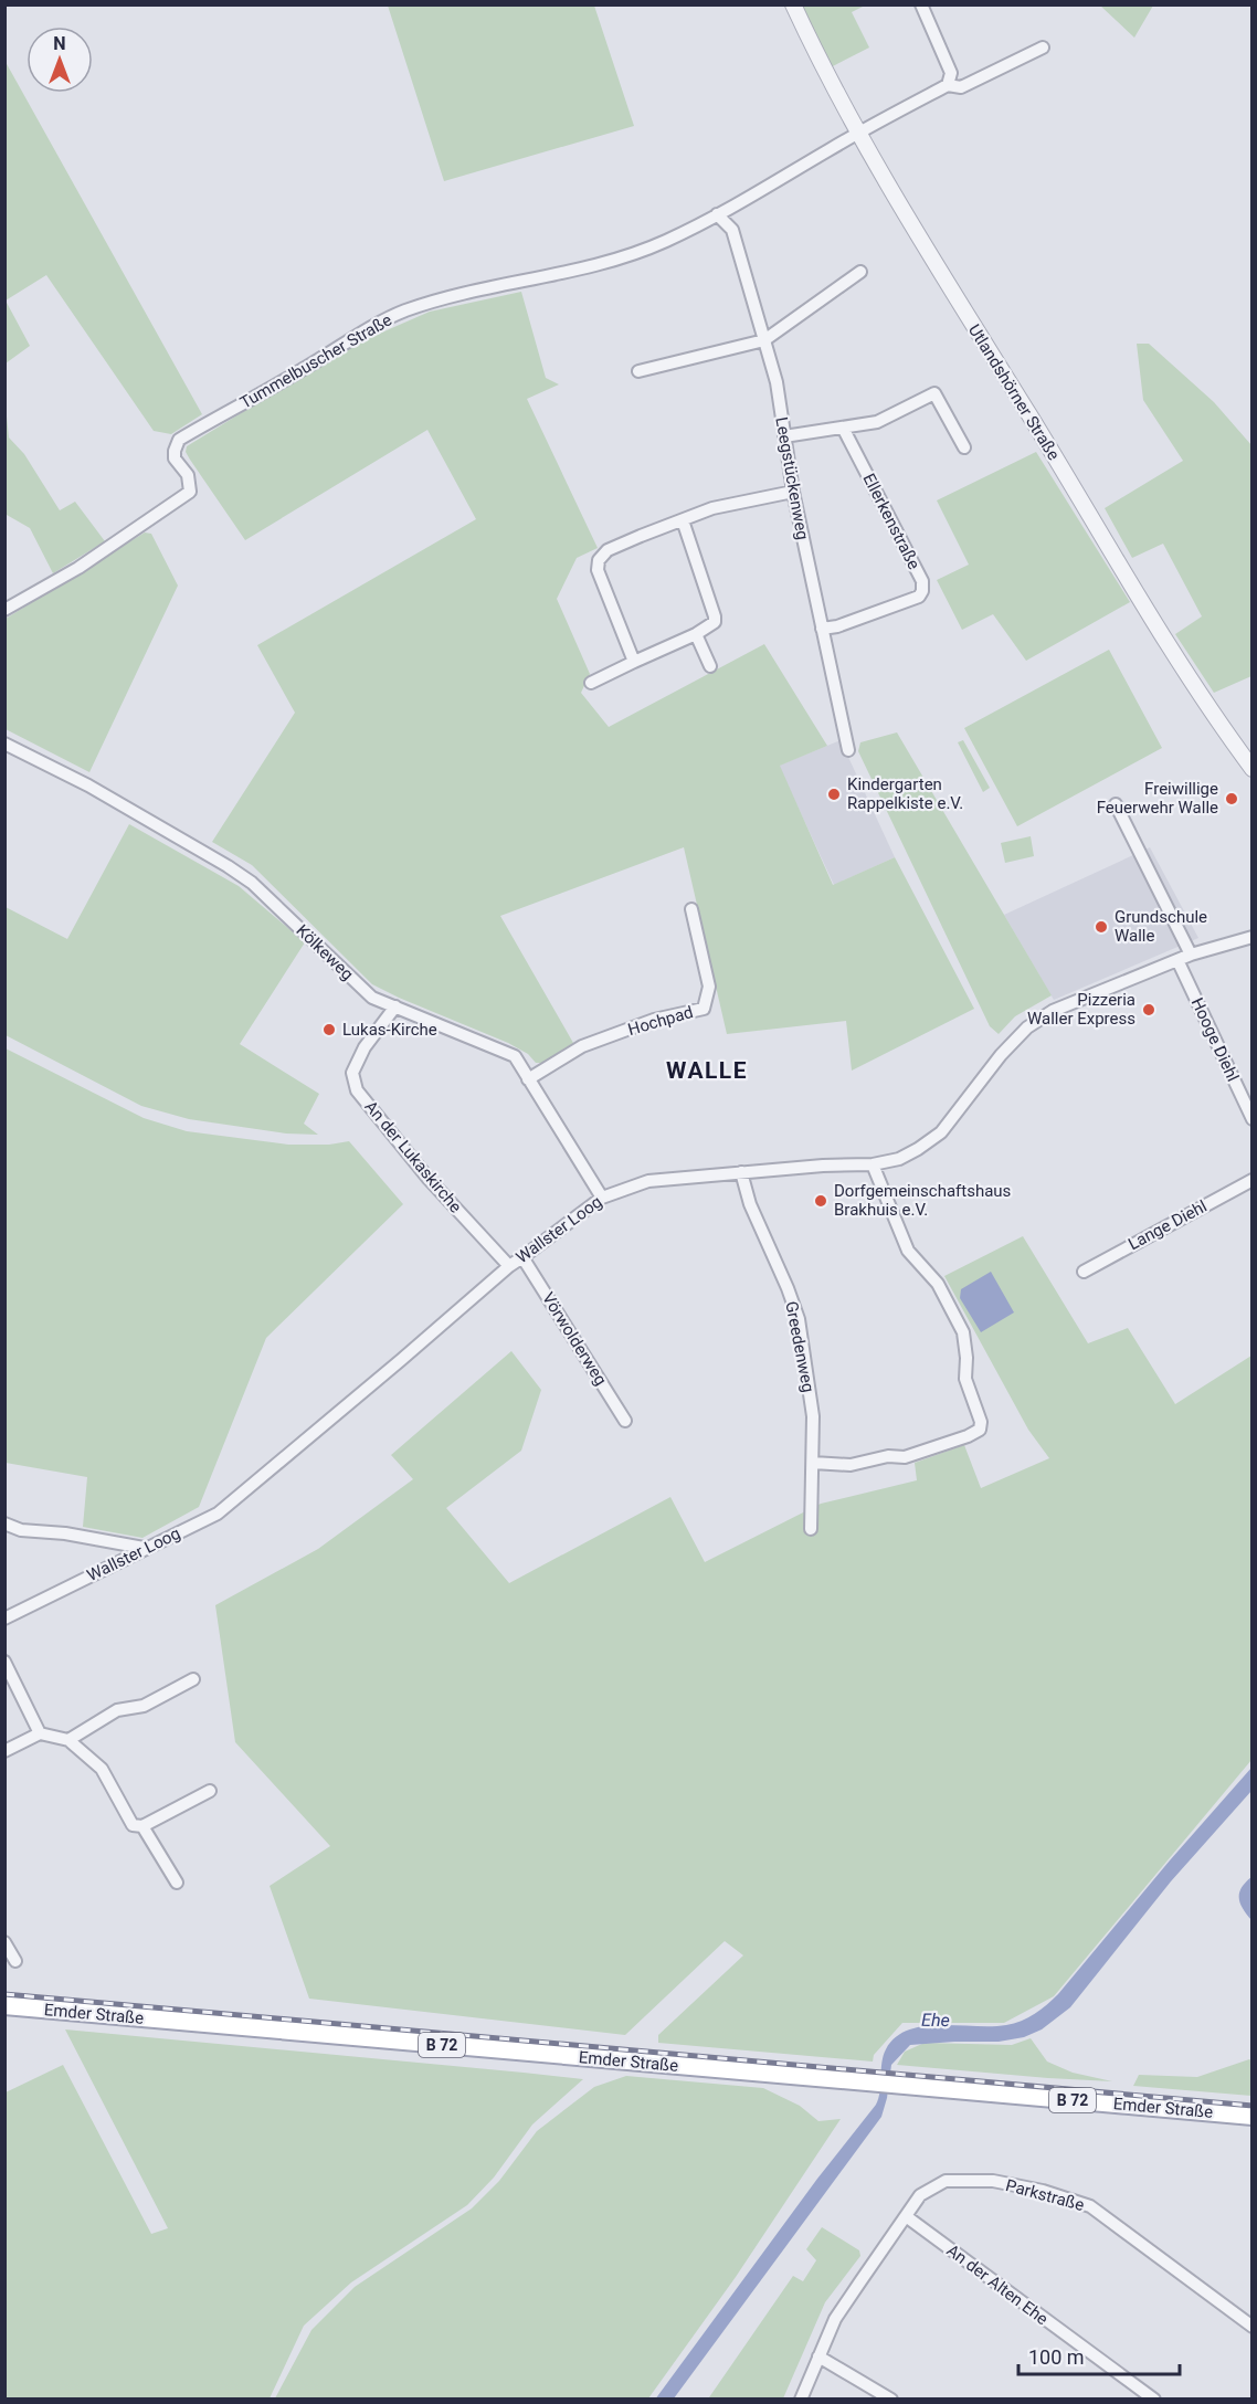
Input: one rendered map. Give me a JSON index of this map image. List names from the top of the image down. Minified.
{"streets":{"main road":["Emder Straße","B 72"],"street":["Tummelbuscher Straße","Utlandshörner Straße","Leegstückenweg","Ellerkenstraße","Kölkeweg","Hochpad","Hooge Diehl","An der Lukaskirche","Lange Diehl","Wallster Loog","Vörwolderweg","Greedenweg","Parkstraße","An der Alten Ehe"]},"crossings":[["Tummelbuscher Straße","Utlandshörner Straße"],["Tummelbuscher Straße","Leegstückenweg"],["Leegstückenweg","Ellerkenstraße"],["Kölkeweg","Hochpad"],["Kölkeweg","An der Lukaskirche"],["Kölkeweg","Wallster Loog"],["Hooge Diehl","Wallster Loog"],["An der Lukaskirche","Wallster Loog"],["Wallster Loog","Vörwolderweg"],["Wallster Loog","Greedenweg"],["Parkstraße","An der Alten Ehe"]],"districts":["WALLE"],"water":["Ehe"],"places":["Kindergarten Rappelkiste e.V.","Freiwillige Feuerwehr Walle","Grundschule Walle","Pizzeria Waller Express","Lukas-Kirche","Dorfgemeinschaftshaus Brakhuis e.V."],"scale_bar":"100 m","north":"top"}
